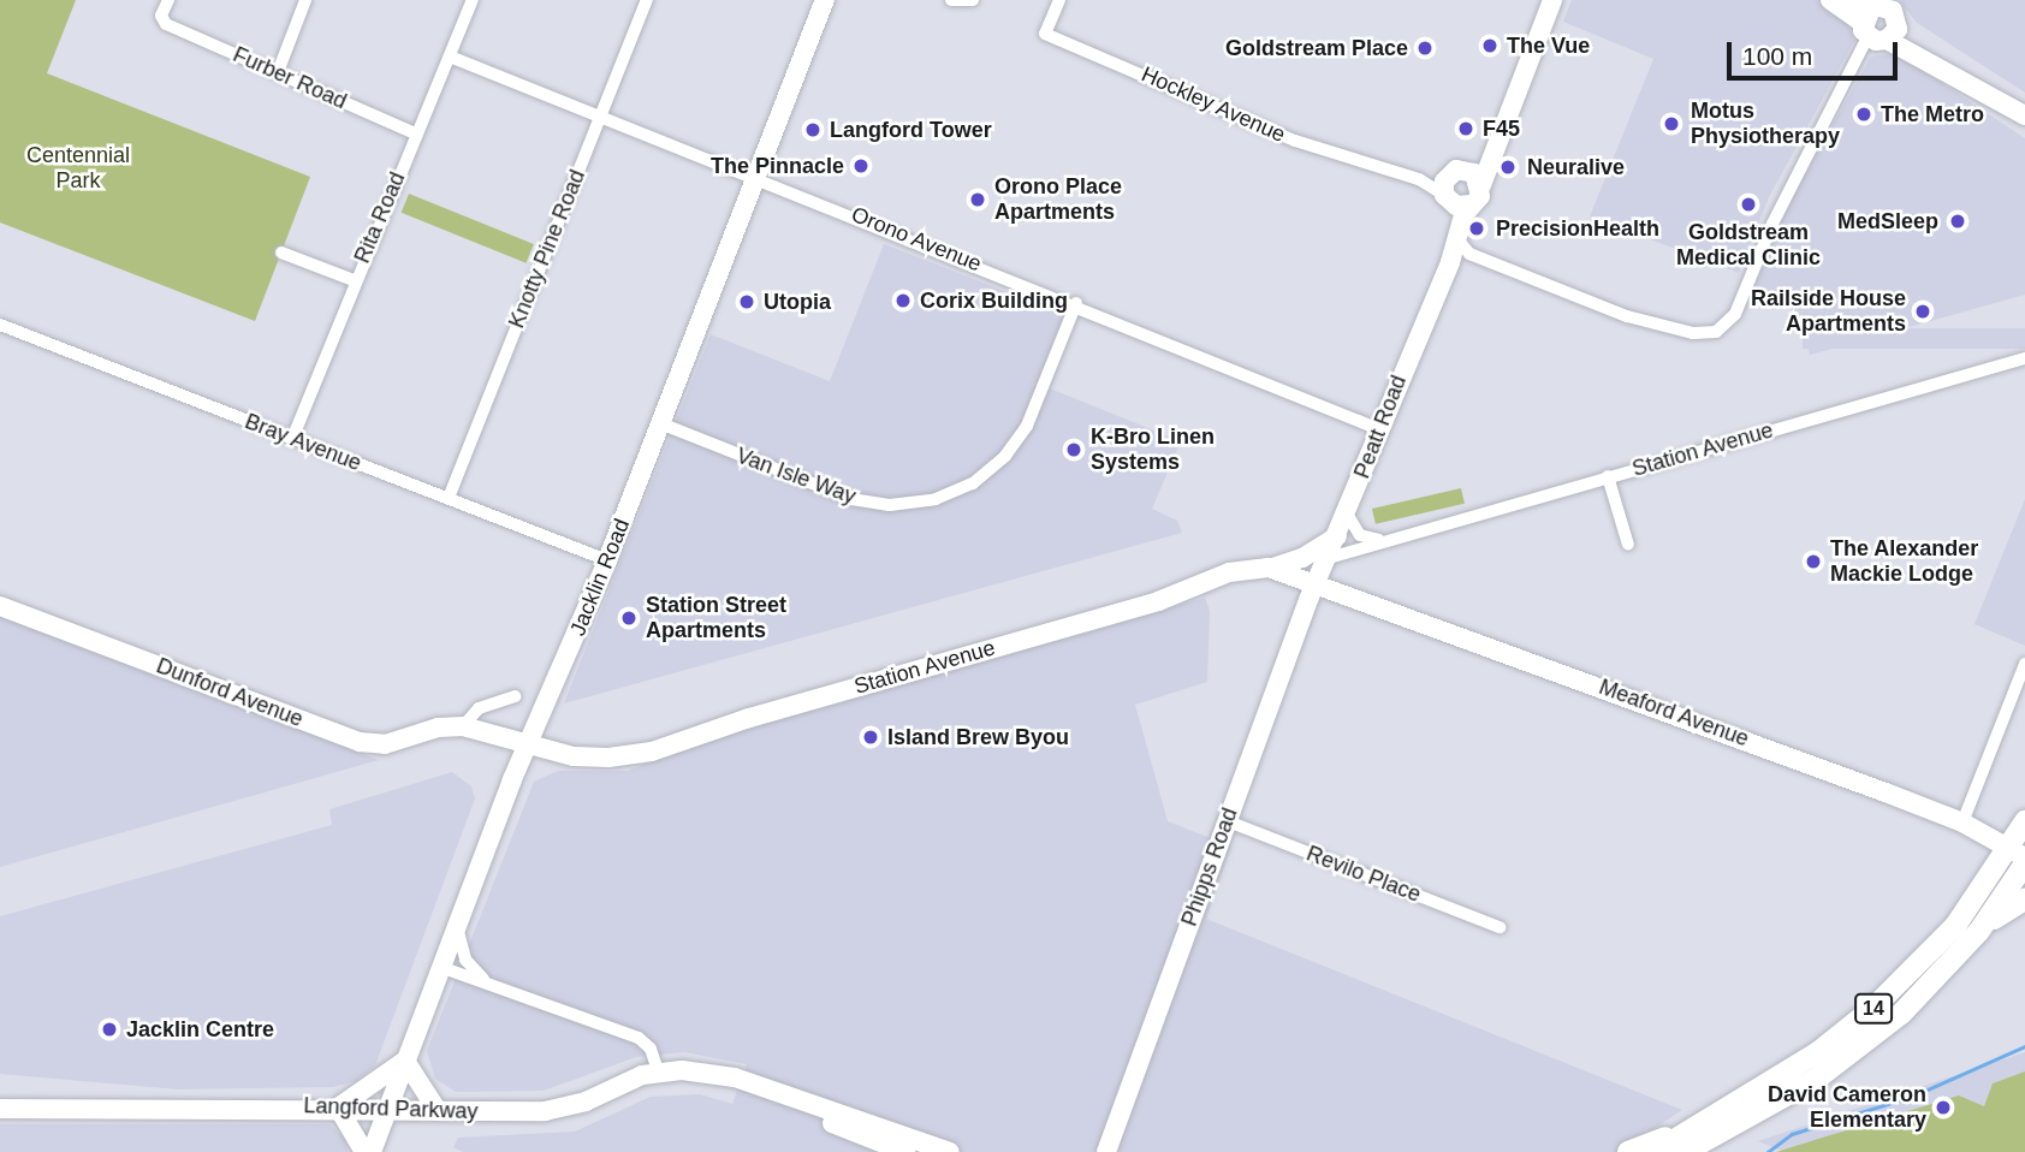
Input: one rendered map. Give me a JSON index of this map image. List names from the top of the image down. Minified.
{"streets":{"main road":["14"],"street":["Furber Road","Hockley Avenue","Rita Road","Orono Avenue","Knotty Pine Road","Peatt Road","Bray Avenue","Station Avenue","Van Isle Way","Jacklin Road","Dunford Avenue","Meaford Avenue","Phipps Road","Revilo Place","Langford Parkway"]},"crossings":[["Furber Road","Rita Road"],["Hockley Avenue","Peatt Road"],["Rita Road","Orono Avenue"],["Rita Road","Bray Avenue"],["Orono Avenue","Knotty Pine Road"],["Orono Avenue","Peatt Road"],["Orono Avenue","Van Isle Way"],["Orono Avenue","Jacklin Road"],["Knotty Pine Road","Bray Avenue"],["Peatt Road","Station Avenue"],["Peatt Road","Meaford Avenue"],["Peatt Road","Phipps Road"],["Bray Avenue","Jacklin Road"],["Station Avenue","Jacklin Road"],["Station Avenue","Dunford Avenue"],["Station Avenue","Meaford Avenue"],["Station Avenue","Phipps Road"],["Van Isle Way","Jacklin Road"],["Jacklin Road","Dunford Avenue"],["Jacklin Road","Langford Parkway"],["Meaford Avenue","Phipps Road"],["Meaford Avenue","14"],["Phipps Road","Revilo Place"]],"parks":["Centennial Park"],"places":["The Vue","Goldstream Place","The Metro","Motus Physiotherapy","F45","Langford Tower","The Pinnacle","Neuralive","Orono Place Apartments","Goldstream Medical Clinic","MedSleep","PrecisionHealth","Corix Building","Utopia","Railside House Apartments","K-Bro Linen Systems","The Alexander Mackie Lodge","Station Street Apartments","Island Brew Byou","Jacklin Centre","David Cameron Elementary"],"scale_bar":"100 m"}
